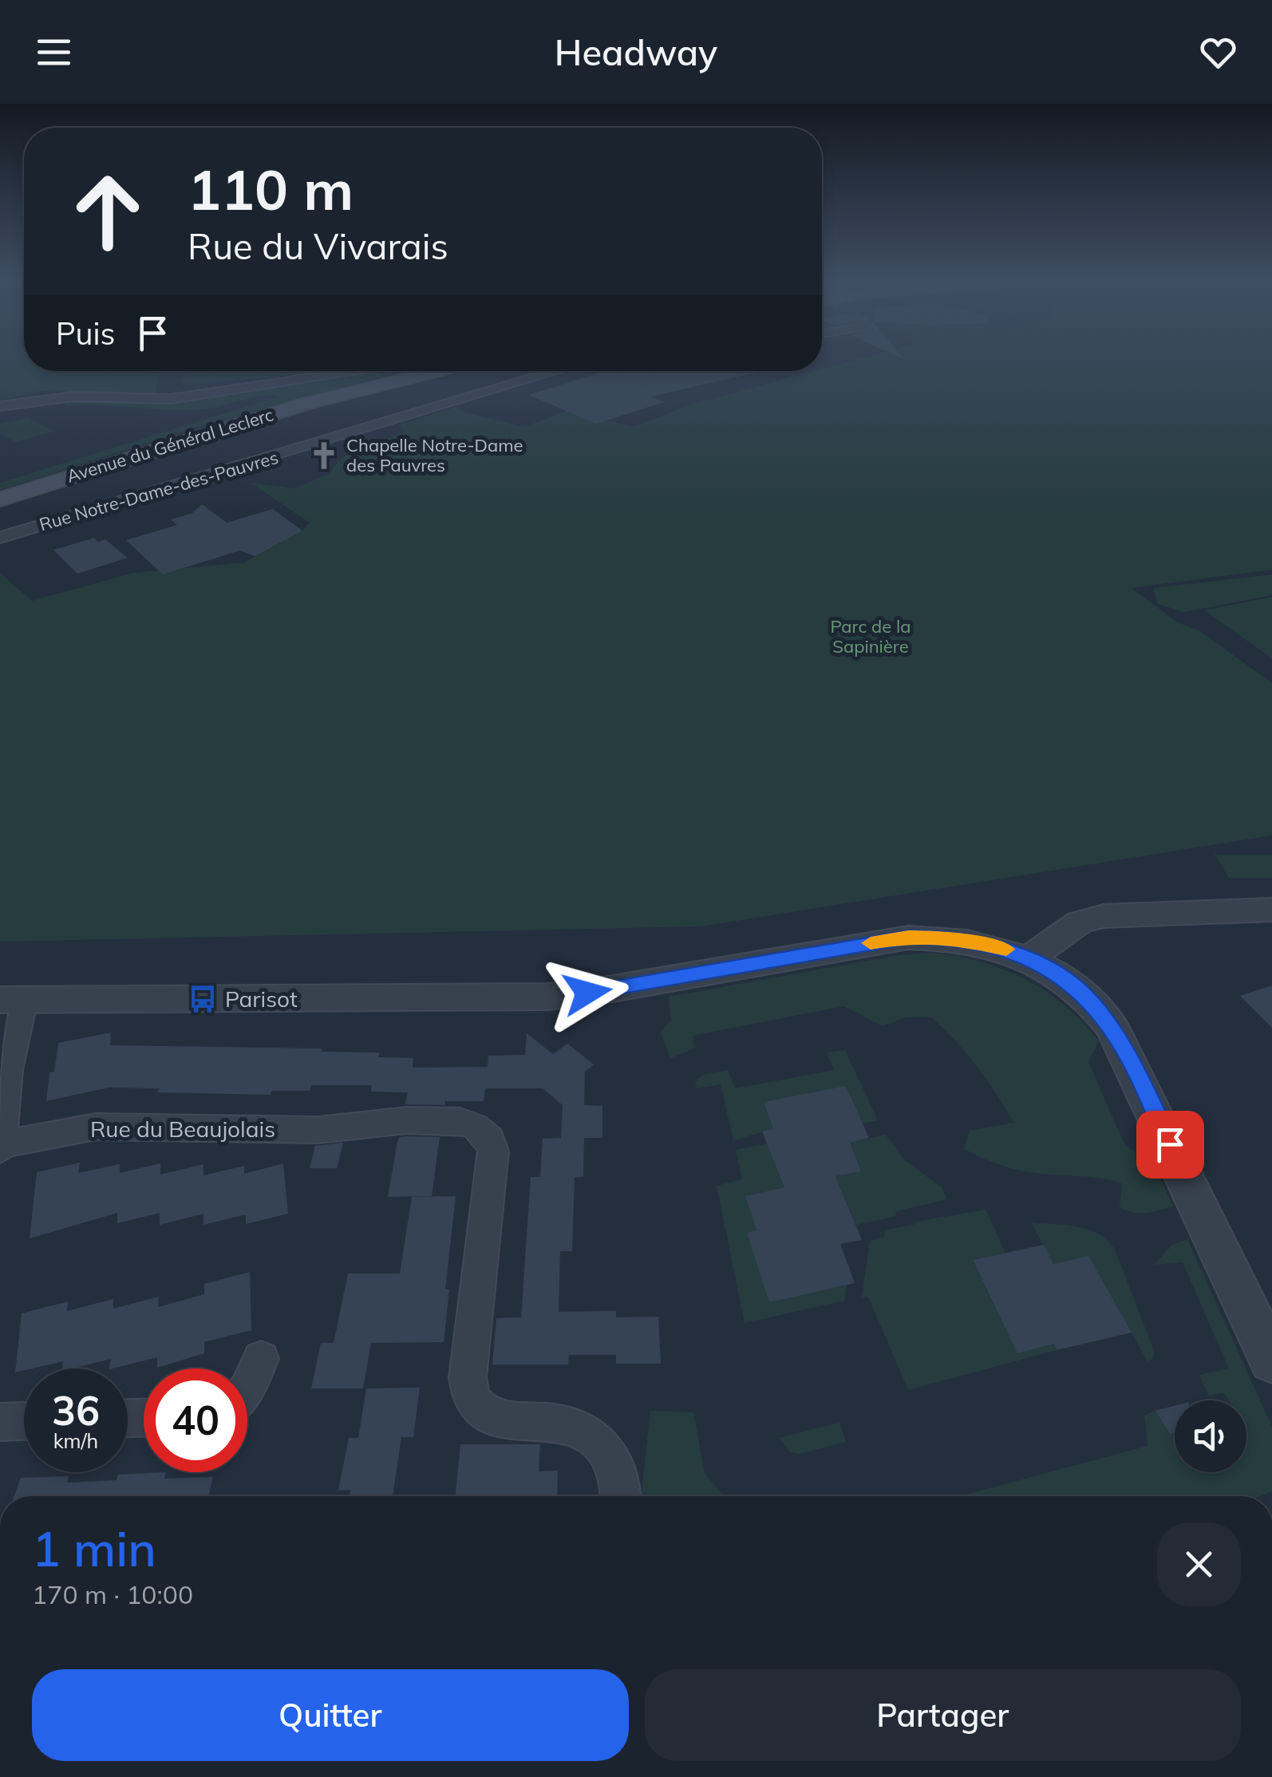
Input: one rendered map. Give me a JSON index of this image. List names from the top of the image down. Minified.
{"streets":{"main road":["Avenue du Général Leclerc"],"street":["Rue Notre-Dame-des-Pauvres","Rue du Beaujolais"]},"parks":["Parc de la Sapinière"],"places":{"church":["Chapelle Notre-Dame des Pauvres"],"bus stop":["Parisot"]},"page":{"header":"Headway","turn":["110 m","Rue du Vivarais"],"then":"Puis","speed":"36 km/h","limit":"40","heading":["1 min","170 m · 10:00"],"buttons":["Quitter","Partager"]}}
